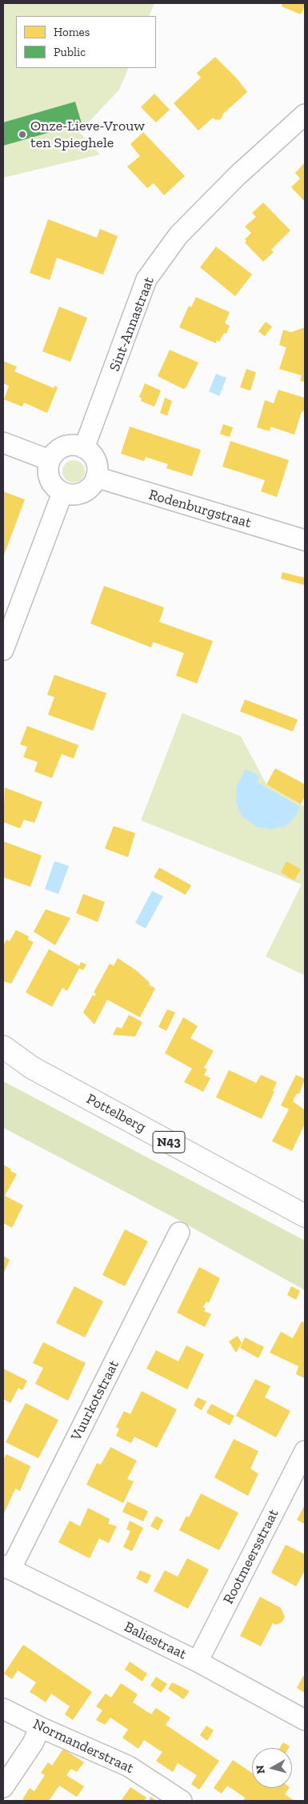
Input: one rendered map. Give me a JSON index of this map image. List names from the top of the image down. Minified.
{"streets":{"main road":["Pottelberg","N43"],"street":["Sint-Annastraat","Rodenburgstraat","Vuurkotstraat","Rootmeersstraat","Baliestraat","Normanderstraat"]},"crossings":[["Sint-Annastraat","Rodenburgstraat"],["Vuurkotstraat","Baliestraat"],["Rootmeersstraat","Baliestraat"]],"places":["Onze-Lieve-Vrouw ten Spieghele"],"legend":["Homes","Public"],"north":"left"}
